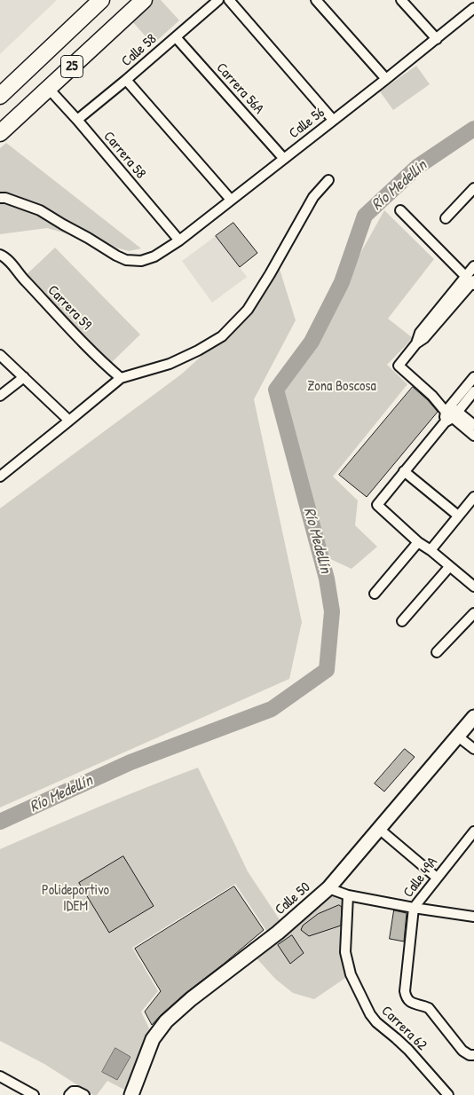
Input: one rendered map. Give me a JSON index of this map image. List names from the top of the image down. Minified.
{"streets":{"highway":["25"],"main road":["Calle 50"],"street":["Calle 58","Carrera 56A","Calle 56","Carrera 58","Carrera 59","Calle 49A","Carrera 62"]},"crossings":[["Calle 58","Carrera 56A"],["Calle 58","Carrera 58"],["25","Carrera 58"],["Carrera 56A","Calle 56"],["Calle 56","Carrera 58"]],"water":["Río Medellín"],"parks":["Zona Boscosa","Polideportivo IDEM"]}
